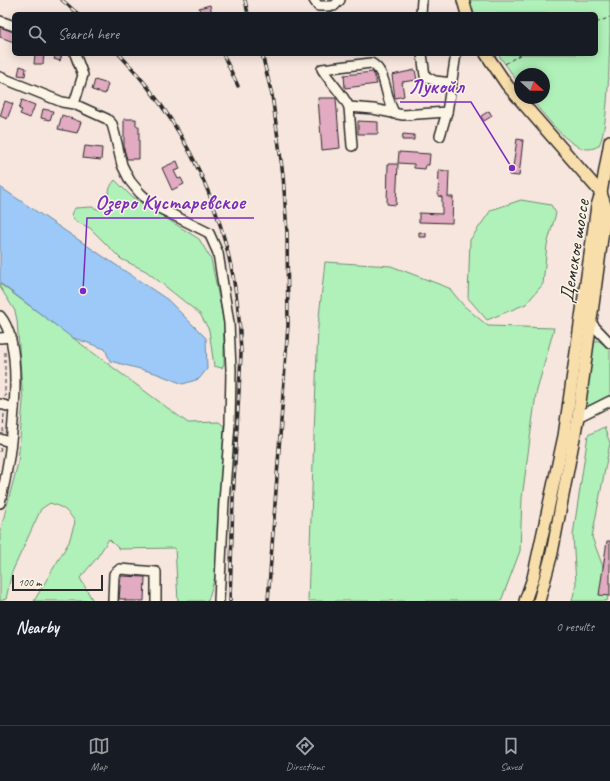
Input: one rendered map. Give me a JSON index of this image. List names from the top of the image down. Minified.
{"streets":{"main road":["Демское шоссе"]},"places":["Лукойл","Озеро Кустаревское"],"scale_bar":"100 m","north":"right","page":{"search":"Search here","scale":"100 m","heading":["Nearby","0 results"],"nav":["Map","Directions","Saved"]}}
